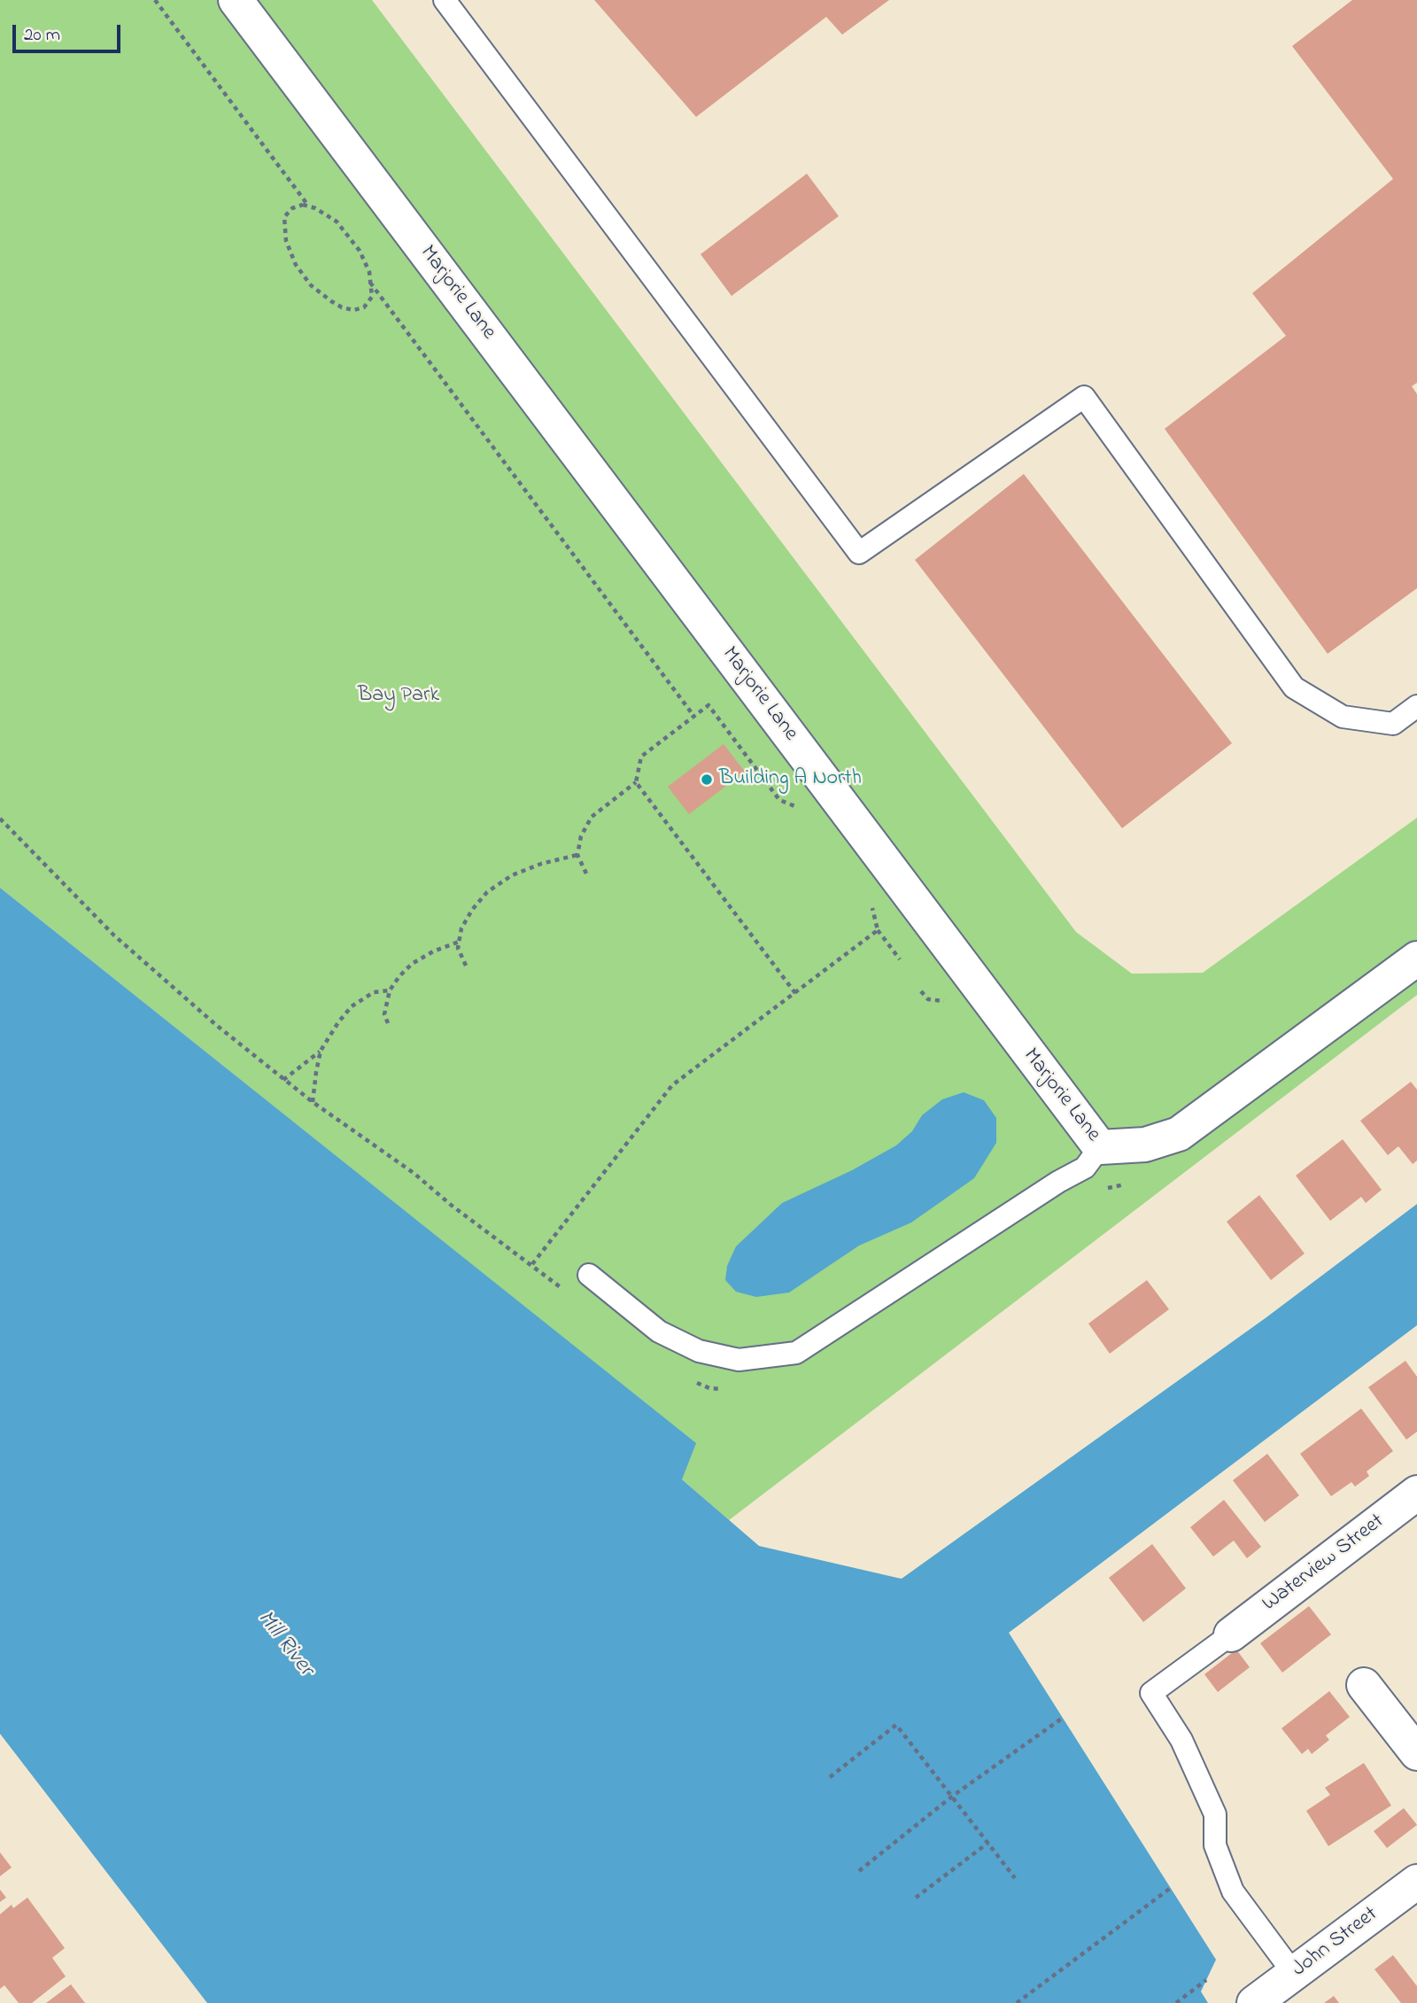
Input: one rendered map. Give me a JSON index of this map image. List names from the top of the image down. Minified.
{"streets":{"street":["Marjorie Lane","Waterview Street","John Street"]},"water":["Mill River"],"parks":["Bay Park"],"places":["Building A North"],"scale_bar":"20 m"}
